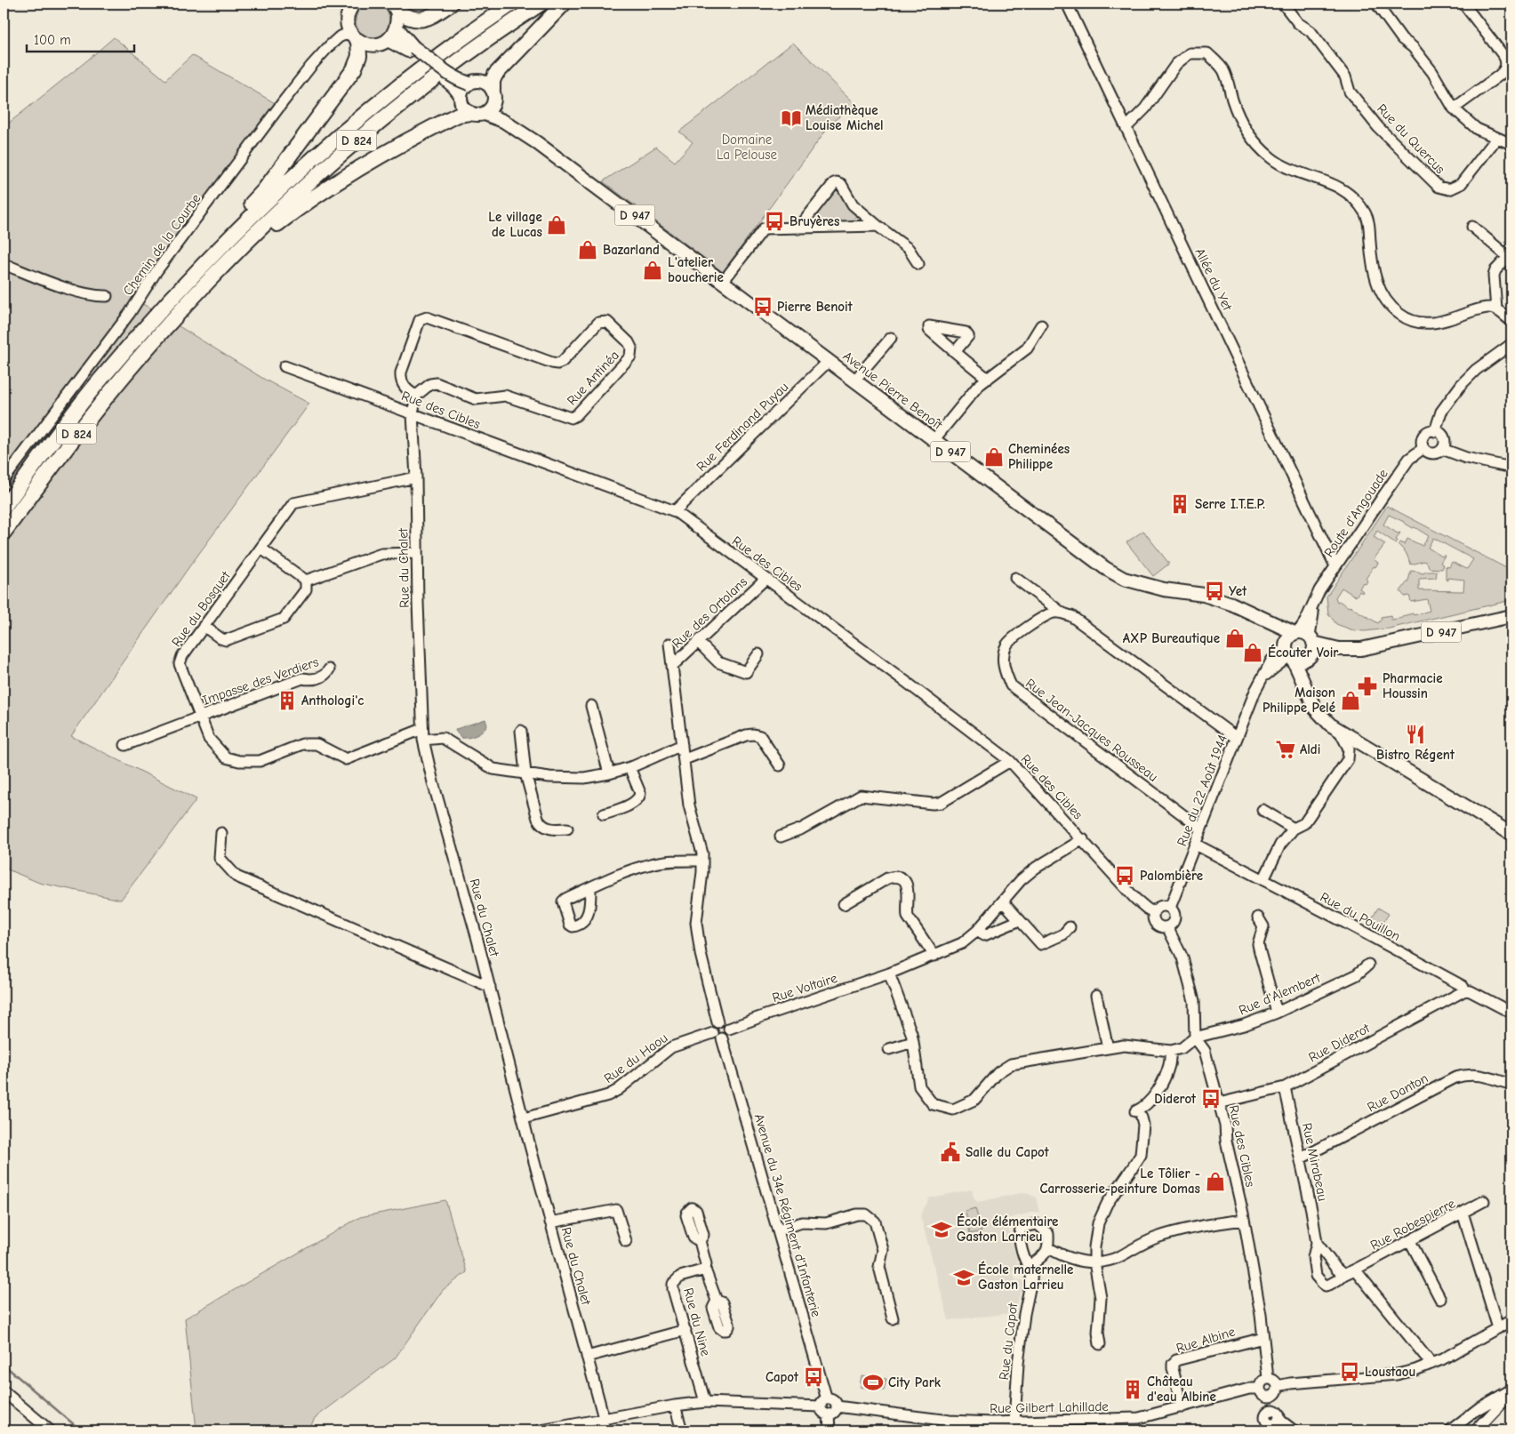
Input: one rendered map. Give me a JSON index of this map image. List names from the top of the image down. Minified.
{"streets":{"highway":["D 824"],"main road":["D 947","Avenue Pierre Benoît"],"street":["Rue du Quercus","Chemin de la Courbe","Allée du Yet","Rue Antinéa","Rue des Cibles","Rue Ferdinand Puyau","Route d'Angouade","Rue du Chalet","Rue du Bosquet","Rue des Ortolans","Impasse des Verdiers","Rue Jean-Jacques Rousseau","Rue du 22 Août 1944","Rue du Pouillon","Rue Voltaire","Rue d'Alembert","Rue Diderot","Rue du Haou","Rue Danton","Rue Mirabeau","Avenue du 34e Régiment d'Infanterie","Rue Robespierre","Rue du Nine","Rue Albine","Rue du Capot","Rue Gilbert Lahillade"]},"crossings":[["D 947","Avenue Pierre Benoît"],["D 947","Route d'Angouade"],["Allée du Yet","Route d'Angouade"],["Rue Antinéa","Rue du Chalet"],["Avenue Pierre Benoît","Rue Ferdinand Puyau"],["Avenue Pierre Benoît","Route d'Angouade"],["Avenue Pierre Benoît","Rue du 22 Août 1944"],["Rue des Cibles","Rue Ferdinand Puyau"],["Rue des Cibles","Rue du Chalet"],["Rue des Cibles","Rue des Ortolans"],["Rue des Cibles","Rue du 22 Août 1944"],["Rue des Cibles","Rue Voltaire"],["Rue des Cibles","Rue d'Alembert"],["Rue des Cibles","Rue Diderot"],["Rue des Cibles","Rue Albine"],["Rue des Cibles","Rue Gilbert Lahillade"],["Rue du Chalet","Rue du Bosquet"],["Rue du Chalet","Rue du Haou"],["Rue du Bosquet","Impasse des Verdiers"],["Rue Jean-Jacques Rousseau","Rue du 22 Août 1944"],["Rue du 22 Août 1944","Rue du Pouillon"],["Rue du Pouillon","Rue Diderot"],["Rue Voltaire","Rue du Haou"],["Rue Voltaire","Avenue du 34e Régiment d'Infanterie"],["Rue Diderot","Rue Mirabeau"],["Rue du Haou","Avenue du 34e Régiment d'Infanterie"],["Rue Danton","Rue Mirabeau"],["Rue Mirabeau","Rue Robespierre"],["Avenue du 34e Régiment d'Infanterie","Rue Gilbert Lahillade"],["Rue Albine","Rue Gilbert Lahillade"],["Rue du Capot","Rue Gilbert Lahillade"]],"parks":["Domaine La Pelouse"],"places":{"library":["Médiathèque Louise Michel"],"bus stop":["Bruyères","Pierre Benoit","Yet","Palombière","Diderot","Loustaou","Capot"],"shop":["Le village de Lucas","Bazarland","L'atelier boucherie","Cheminées Philippe","AXP Bureautique","Écouter Voir","Maison Philippe Pelé","Le Tôlier - Carrosserie-peinture Domas"],"building":["Serre I.T.E.P.","Anthologi'c","Château d'eau Albine"],"pharmacy":["Pharmacie Houssin"],"restaurant":["Bistro Régent"],"supermarket":["Aldi"],"public building":["Salle du Capot"],"school or university":["École élémentaire Gaston Larrieu","École maternelle Gaston Larrieu"],"sports":["City Park"]},"scale_bar":"100 m"}
